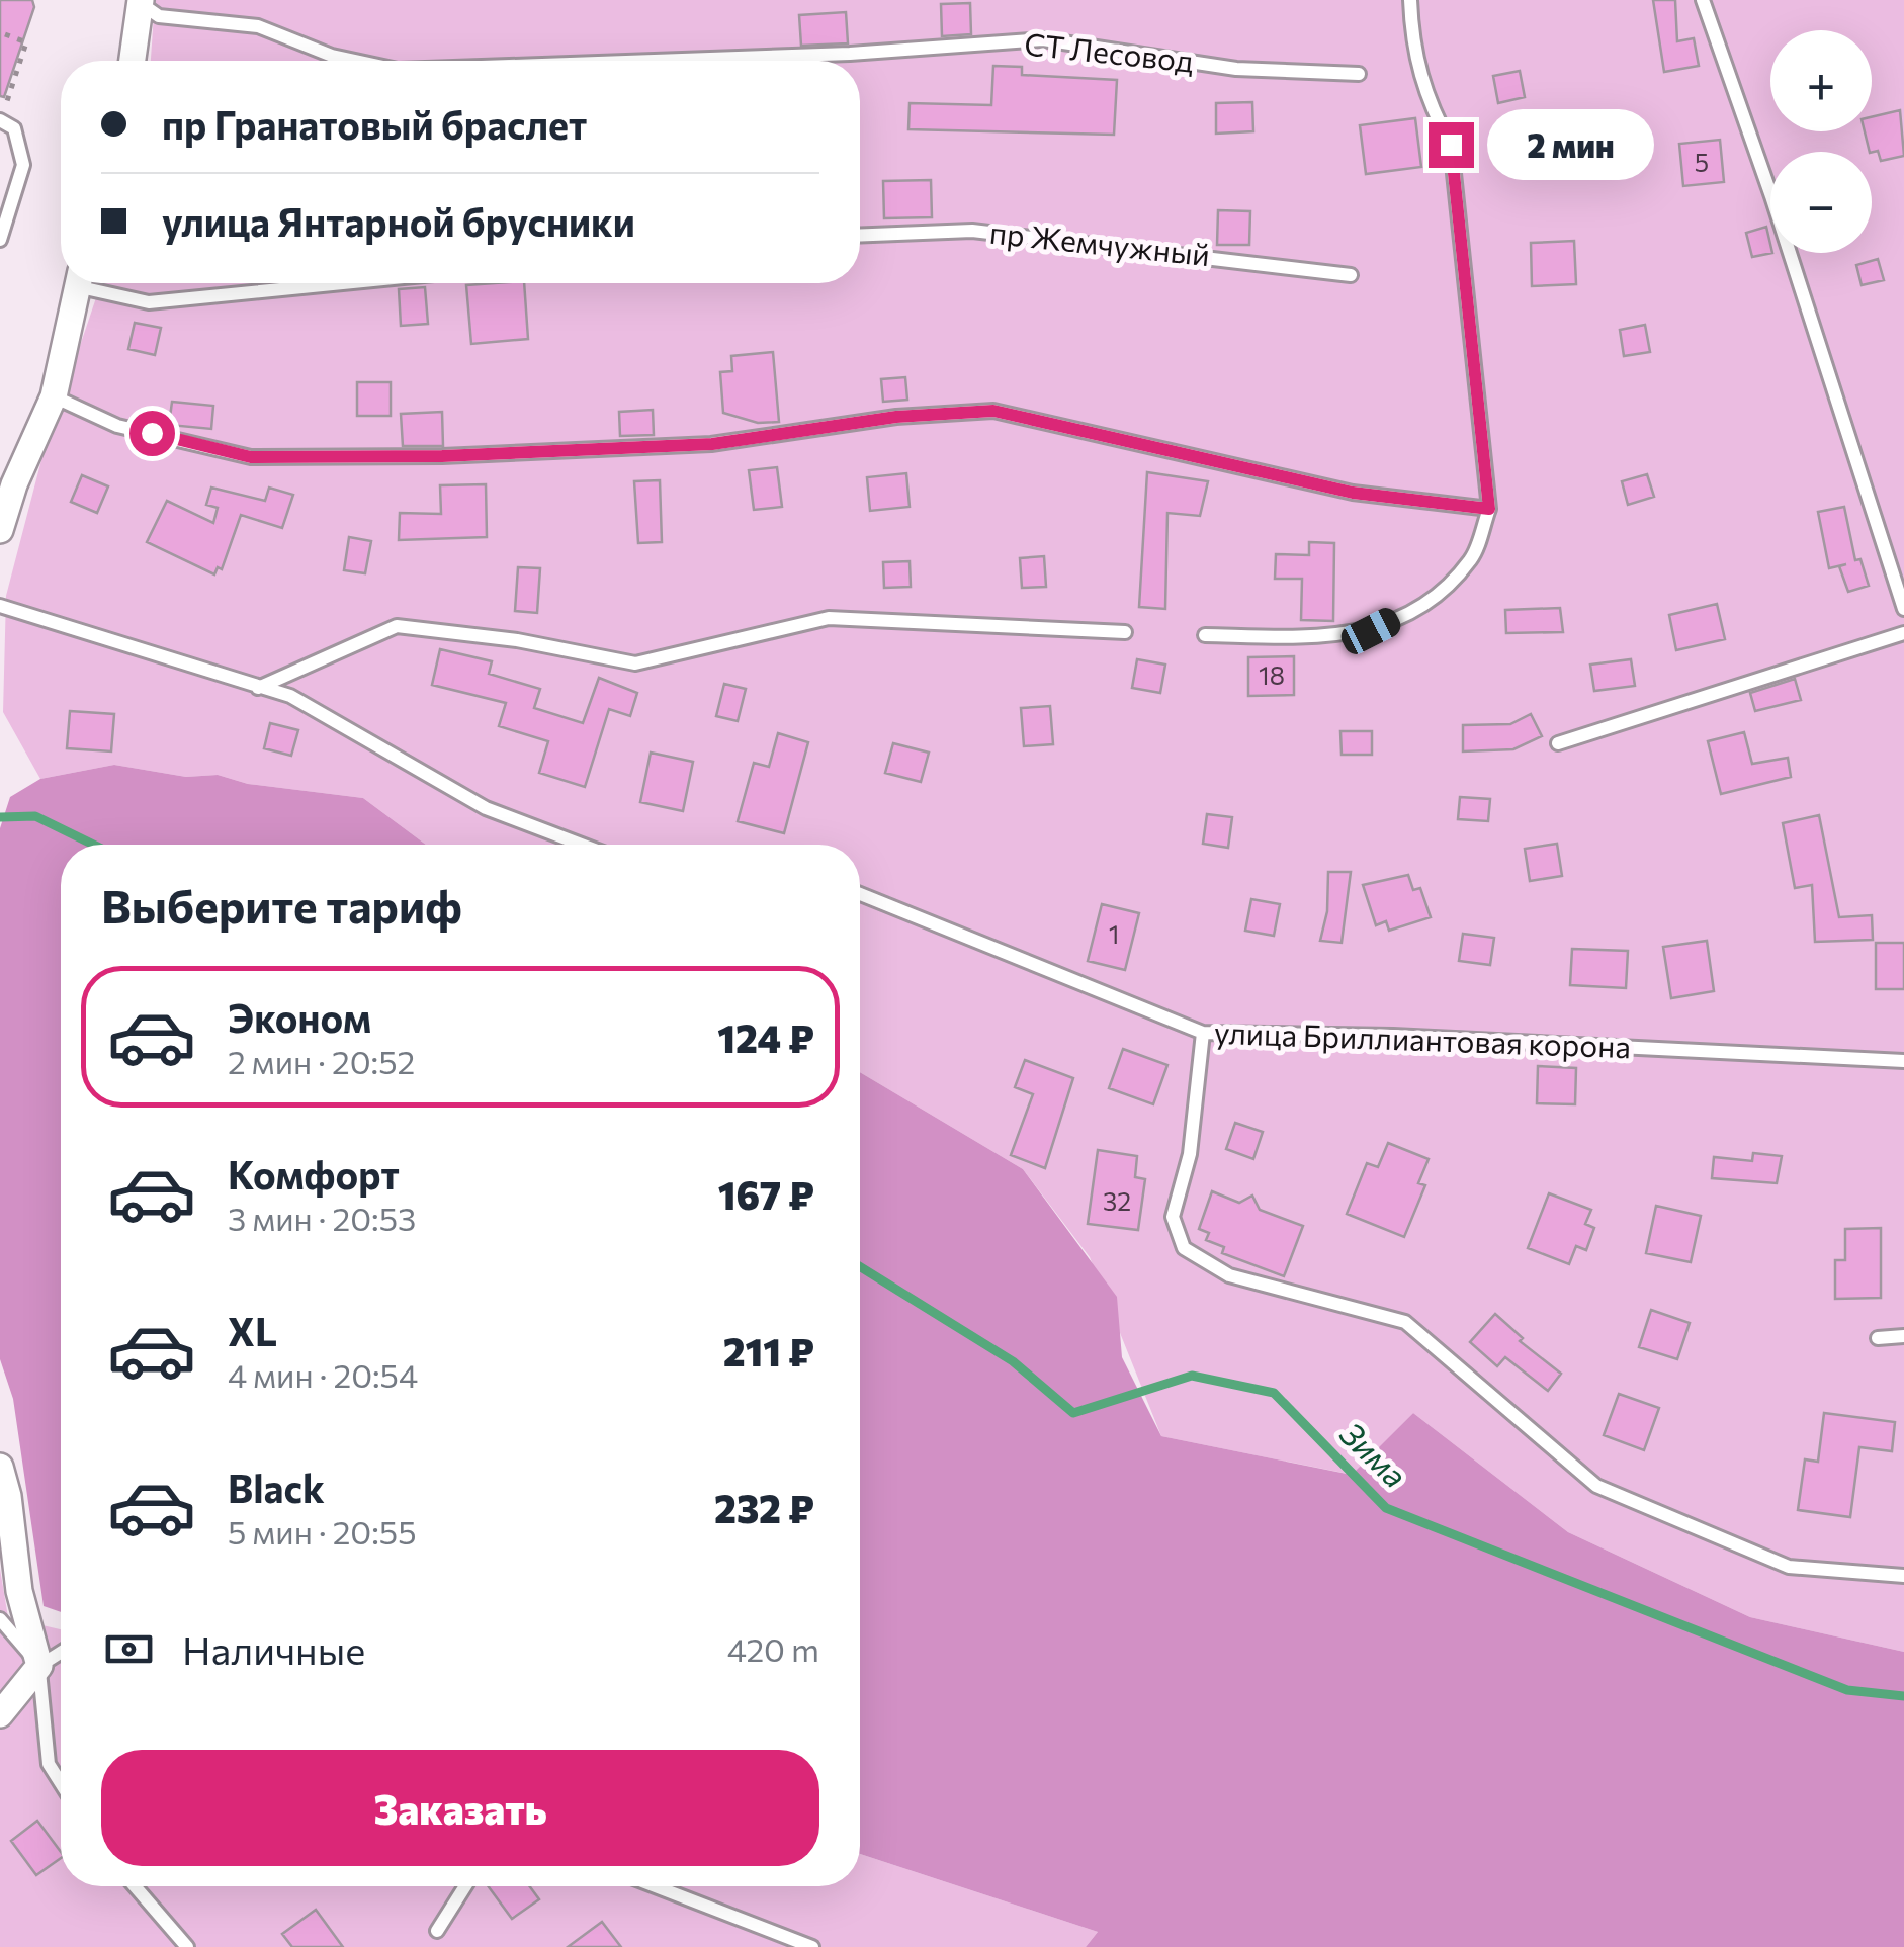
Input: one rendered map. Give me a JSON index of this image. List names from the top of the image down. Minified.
{"streets":{"lane":["СТ Лесовод","пр Жемчужный","улица Бриллиантовая корона"]},"water":["Зима"],"house_numbers":["5","18","1","32"],"page":{"map_buttons":["+","−"],"banner":["пр Гранатовый браслет","улица Янтарной брусники"],"bubble":"2 мин","heading":"Выберите тариф","list":[{"name":"Эконом","note":"2 мин · 20:52","value":"124 ₽"},{"name":"Комфорт","note":"3 мин · 20:53","value":"167 ₽"},{"name":"XL","note":"4 мин · 20:54","value":"211 ₽"},{"name":"Black","note":"5 мин · 20:55","value":"232 ₽"}],"pay":["Наличные","420 m"],"buttons":"Заказать"}}
